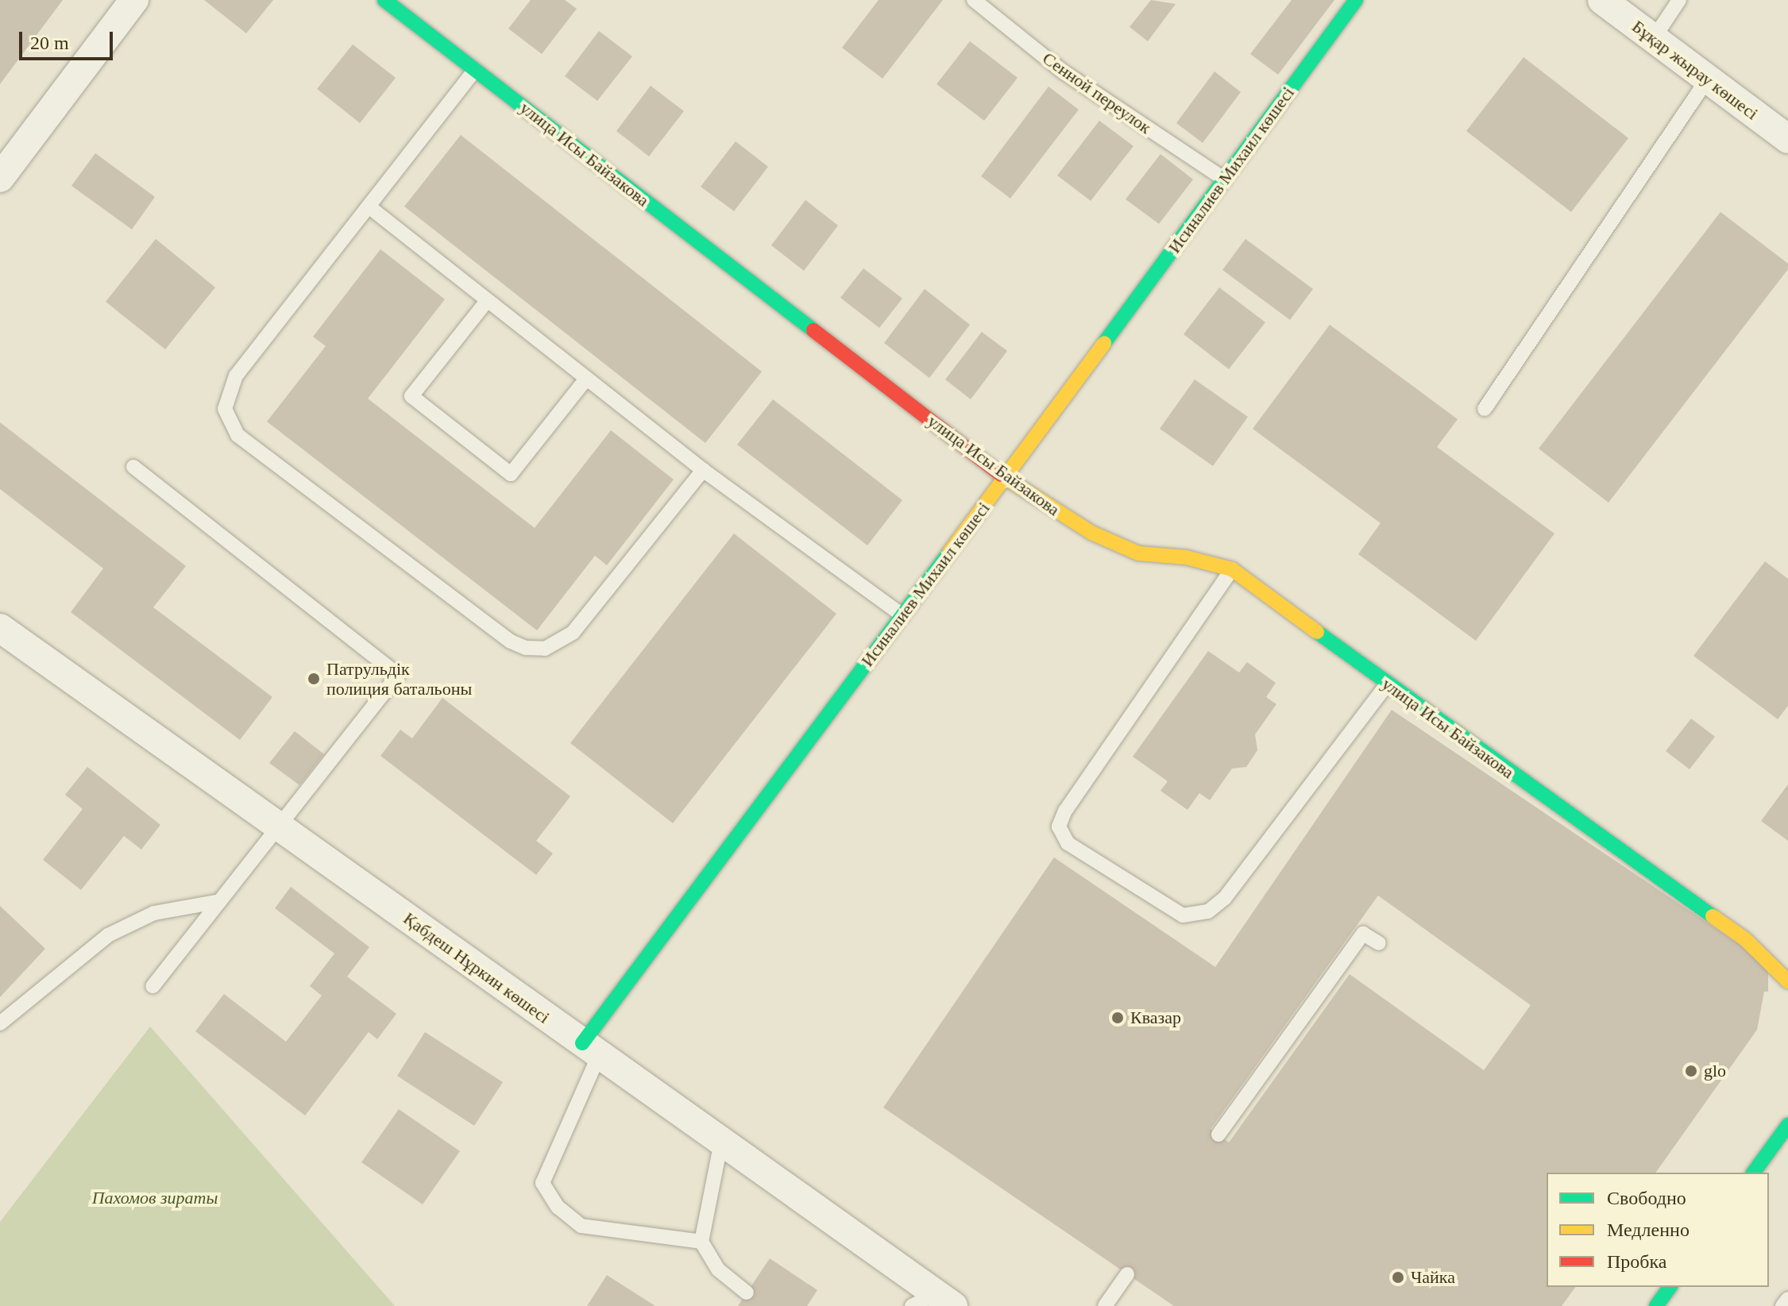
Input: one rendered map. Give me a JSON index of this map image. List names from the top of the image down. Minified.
{"streets":{"street":["Бұқар жырау көшесі","улица Исы Байзакова","Исиналиев Михаил көшесі","Қабдеш Нұркин көшесі"],"lane":["Сенной переулок"]},"crossings":[["Сенной переулок","Исиналиев Михаил көшесі"],["улица Исы Байзакова","Исиналиев Михаил көшесі"],["Исиналиев Михаил көшесі","Қабдеш Нұркин көшесі"]],"parks":["Пахомов зираты"],"places":["Патрульдік полиция батальоны","Квазар","glo","Чайка"],"legend":["Свободно","Медленно","Пробка"],"scale_bar":"20 m"}
